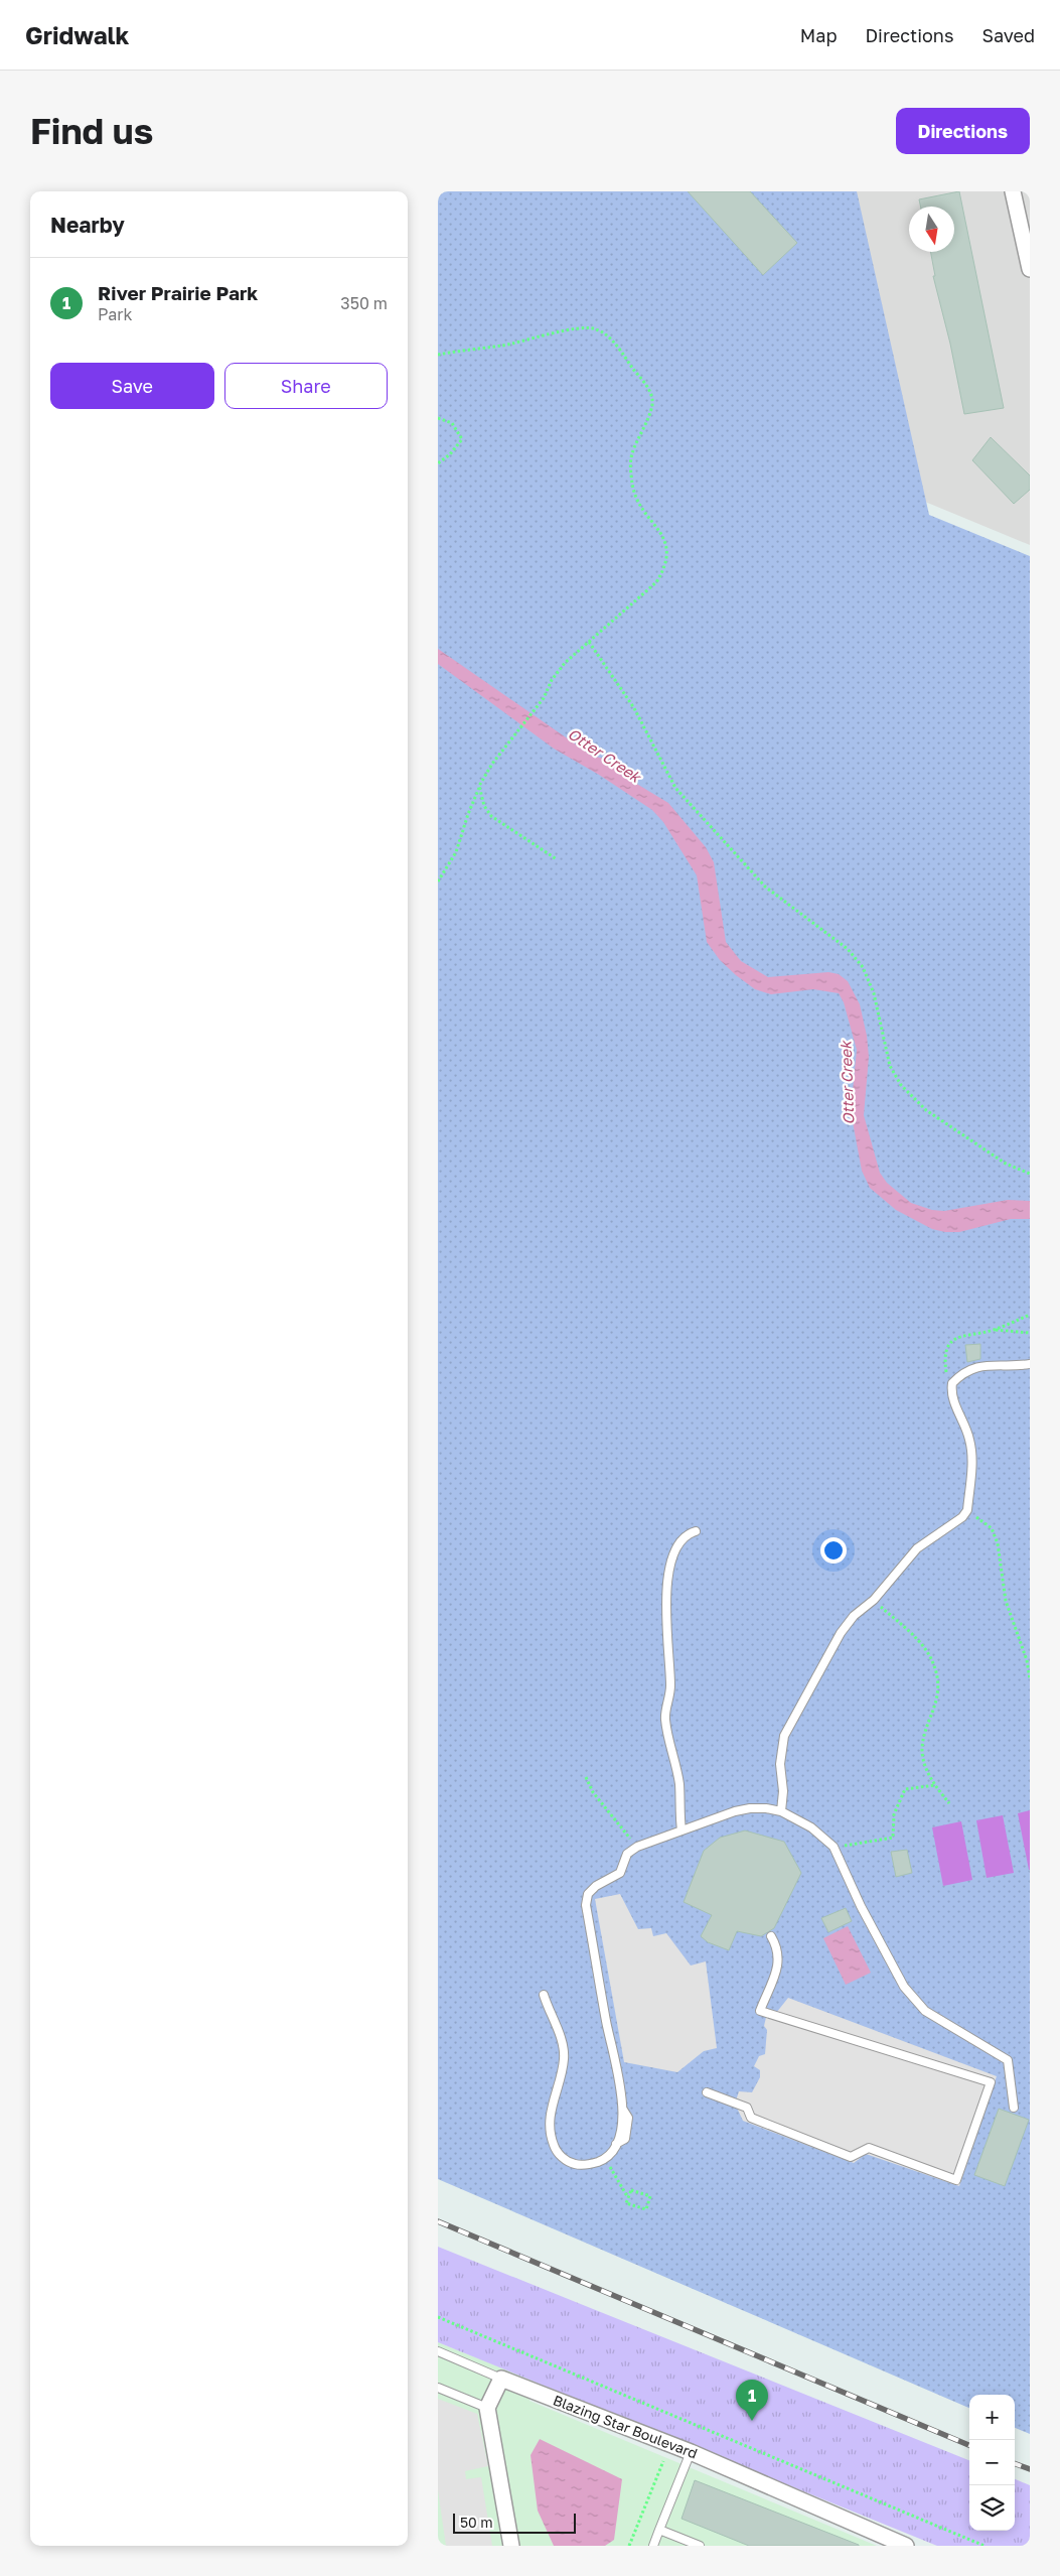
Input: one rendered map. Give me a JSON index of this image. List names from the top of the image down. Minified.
{"streets":{"street":["Blazing Star Boulevard"]},"water":["Otter Creek"],"scale_bar":"50 m","north":"bottom","page":{"header":"Gridwalk","nav":["Map","Directions","Saved"],"buttons":["Directions",["Save","Share"]],"title":"Find us","heading":"Nearby","list":[{"mark":"1","name":"River Prairie Park","note":"Park","value":"350 m"}],"pins":"1","map_buttons":["+","−"],"scale":"50 m"}}
